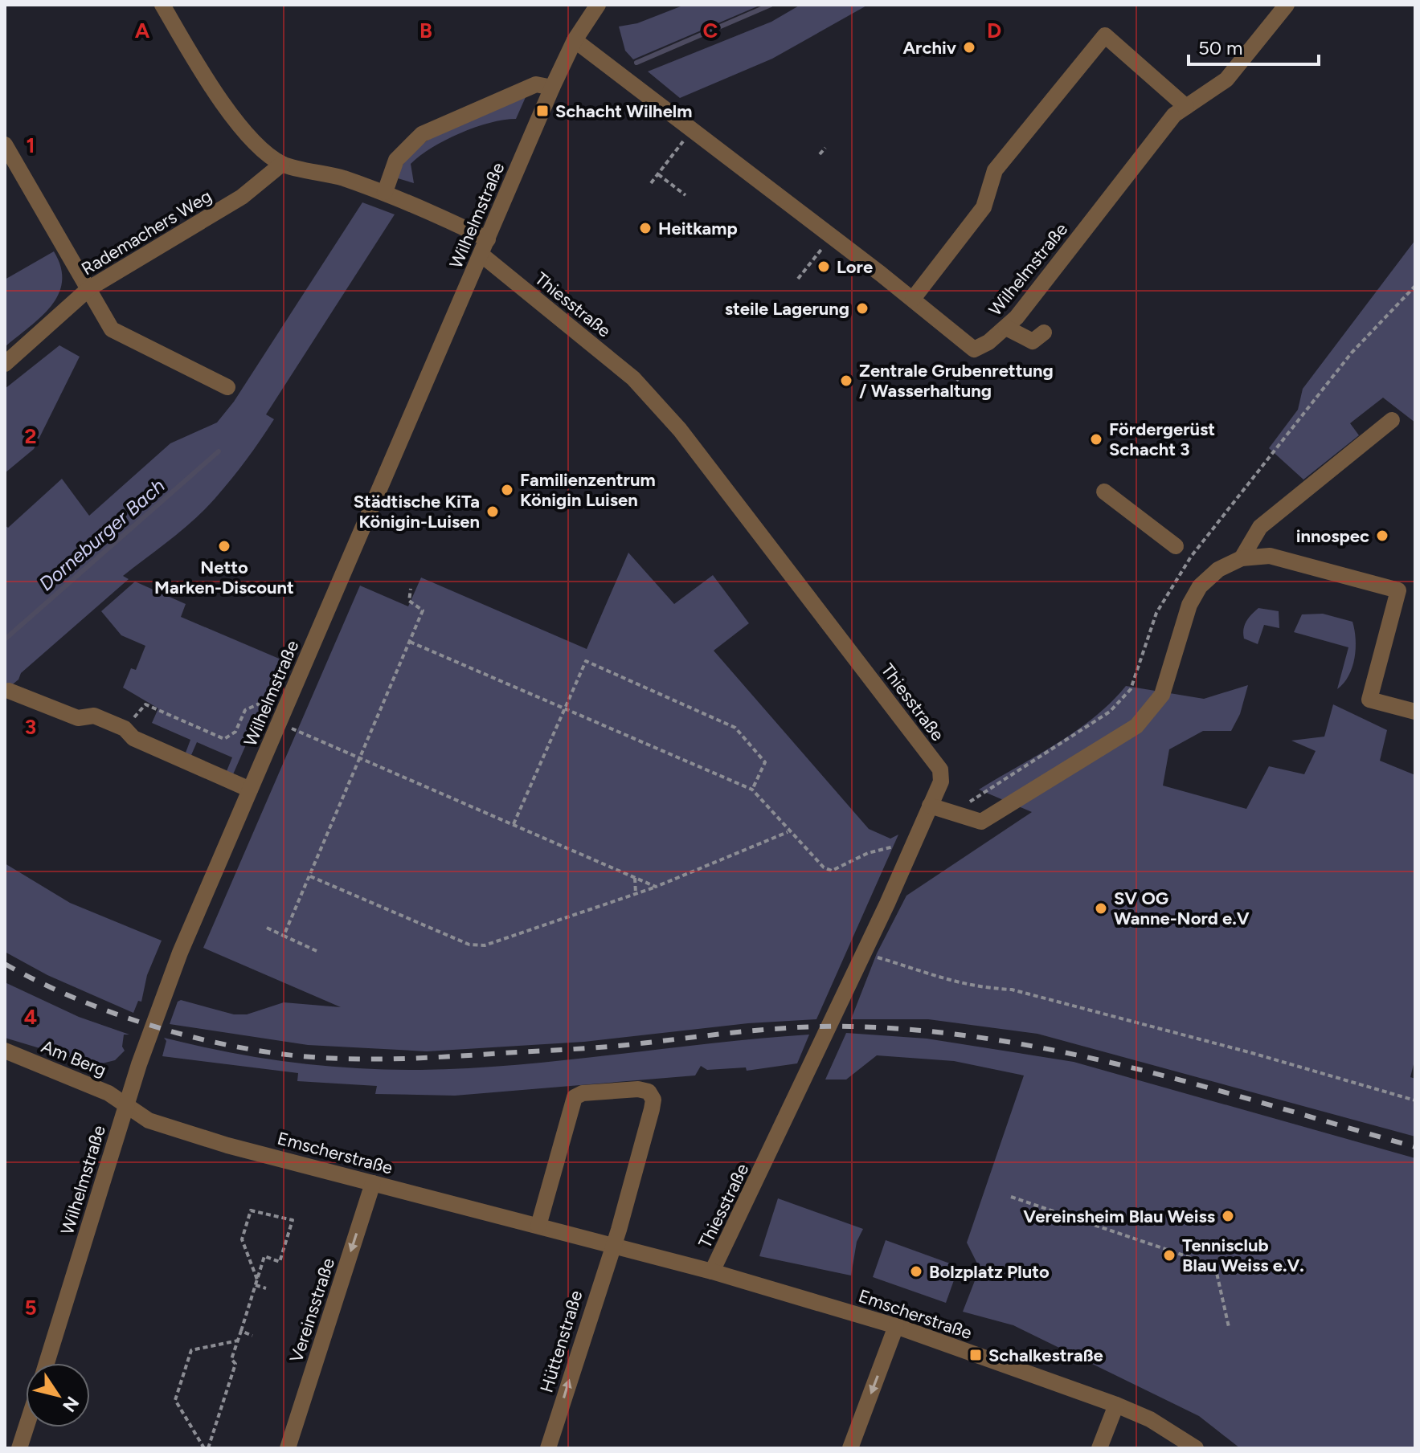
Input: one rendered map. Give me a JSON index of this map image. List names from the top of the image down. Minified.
{"streets":{"street":["Wilhelmstraße","Rademachers Weg","Thiesstraße","Am Berg","Emscherstraße","Vereinsstraße","Hüttenstraße"]},"crossings":[["Wilhelmstraße","Thiesstraße"],["Wilhelmstraße","Am Berg"],["Wilhelmstraße","Emscherstraße"],["Rademachers Weg","Thiesstraße"],["Thiesstraße","Emscherstraße"],["Am Berg","Emscherstraße"],["Emscherstraße","Vereinsstraße"],["Emscherstraße","Hüttenstraße"]],"one_way":["Vereinsstraße","Hüttenstraße"],"water":["Dorneburger Bach"],"places":{"other":["Archiv","Heitkamp","Lore","steile Lagerung","Zentrale Grubenrettung / Wasserhaltung","Fördergerüst Schacht 3","Familienzentrum Königin Luisen","Städtische KiTa Königin-Luisen","innospec","Netto Marken-Discount","SV OG Wanne-Nord e.V","Vereinsheim Blau Weiss","Tennisclub Blau Weiss e.V.","Bolzplatz Pluto"],"transit":["Schacht Wilhelm","Schalkestraße"]},"scale_bar":"50 m","north":"bottom right","grid":{"columns":["A","B","C","D"],"rows":["1","2","3","4","5"]}}
